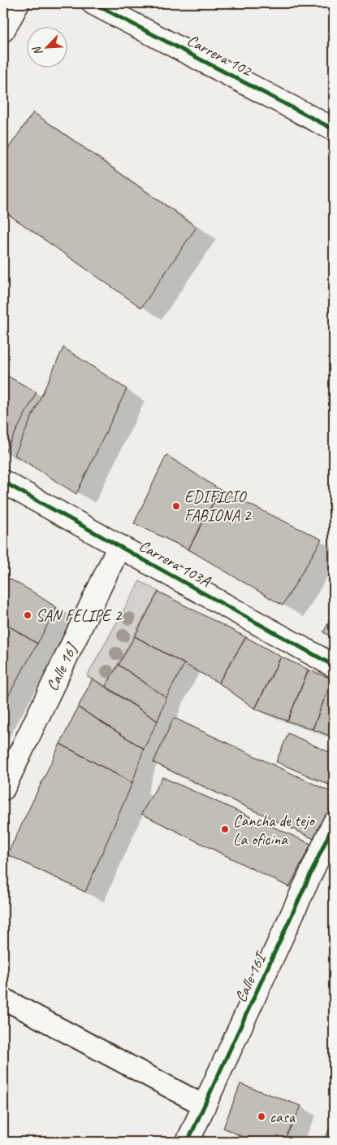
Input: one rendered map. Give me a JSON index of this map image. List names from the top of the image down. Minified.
{"streets":{"street":["Carrera 102","Carrera 103A","Calle 16J","Calle 16I"]},"crossings":[["Carrera 103A","Calle 16J"]],"places":["EDIFICIO FABIONA 2","SAN FELIPE 2","Cancha de tejo La oficina","casa"],"north":"bottom left"}
